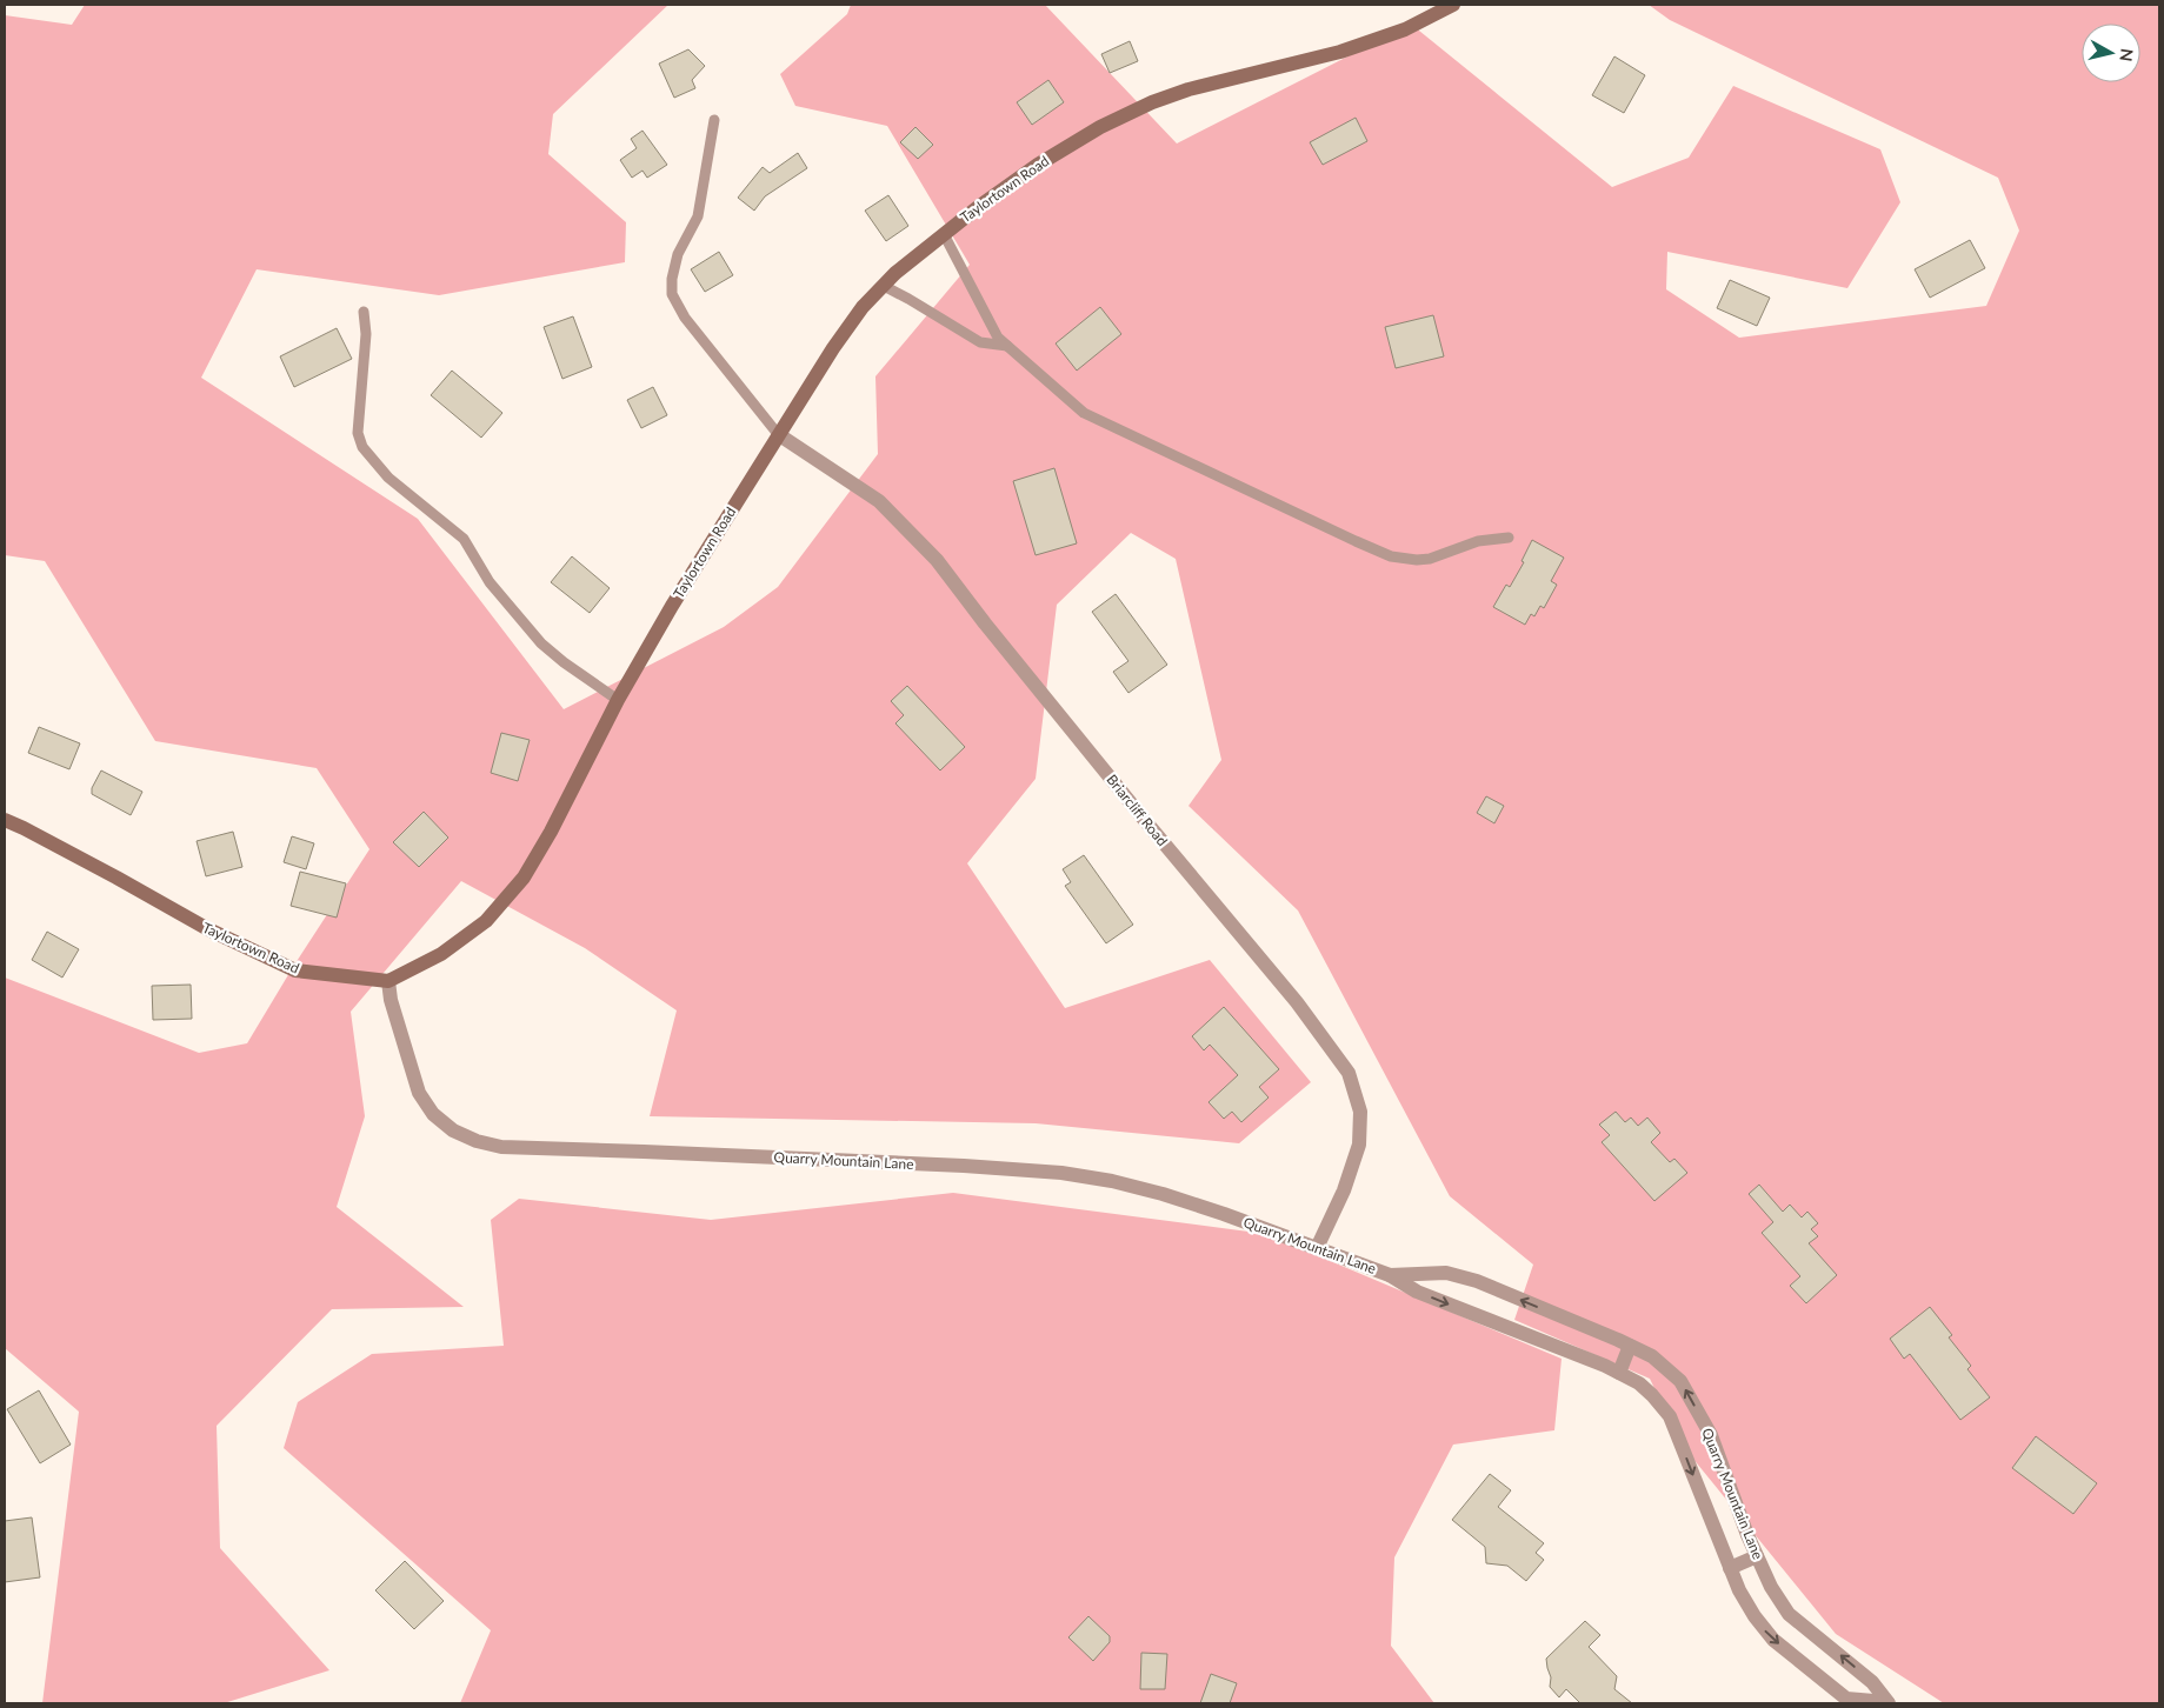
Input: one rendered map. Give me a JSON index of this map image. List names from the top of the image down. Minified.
{"streets":{"street":["Taylortown Road","Briarcliff Road","Quarry Mountain Lane"]},"crossings":[["Taylortown Road","Briarcliff Road"],["Taylortown Road","Quarry Mountain Lane"],["Briarcliff Road","Quarry Mountain Lane"]],"north":"right"}
